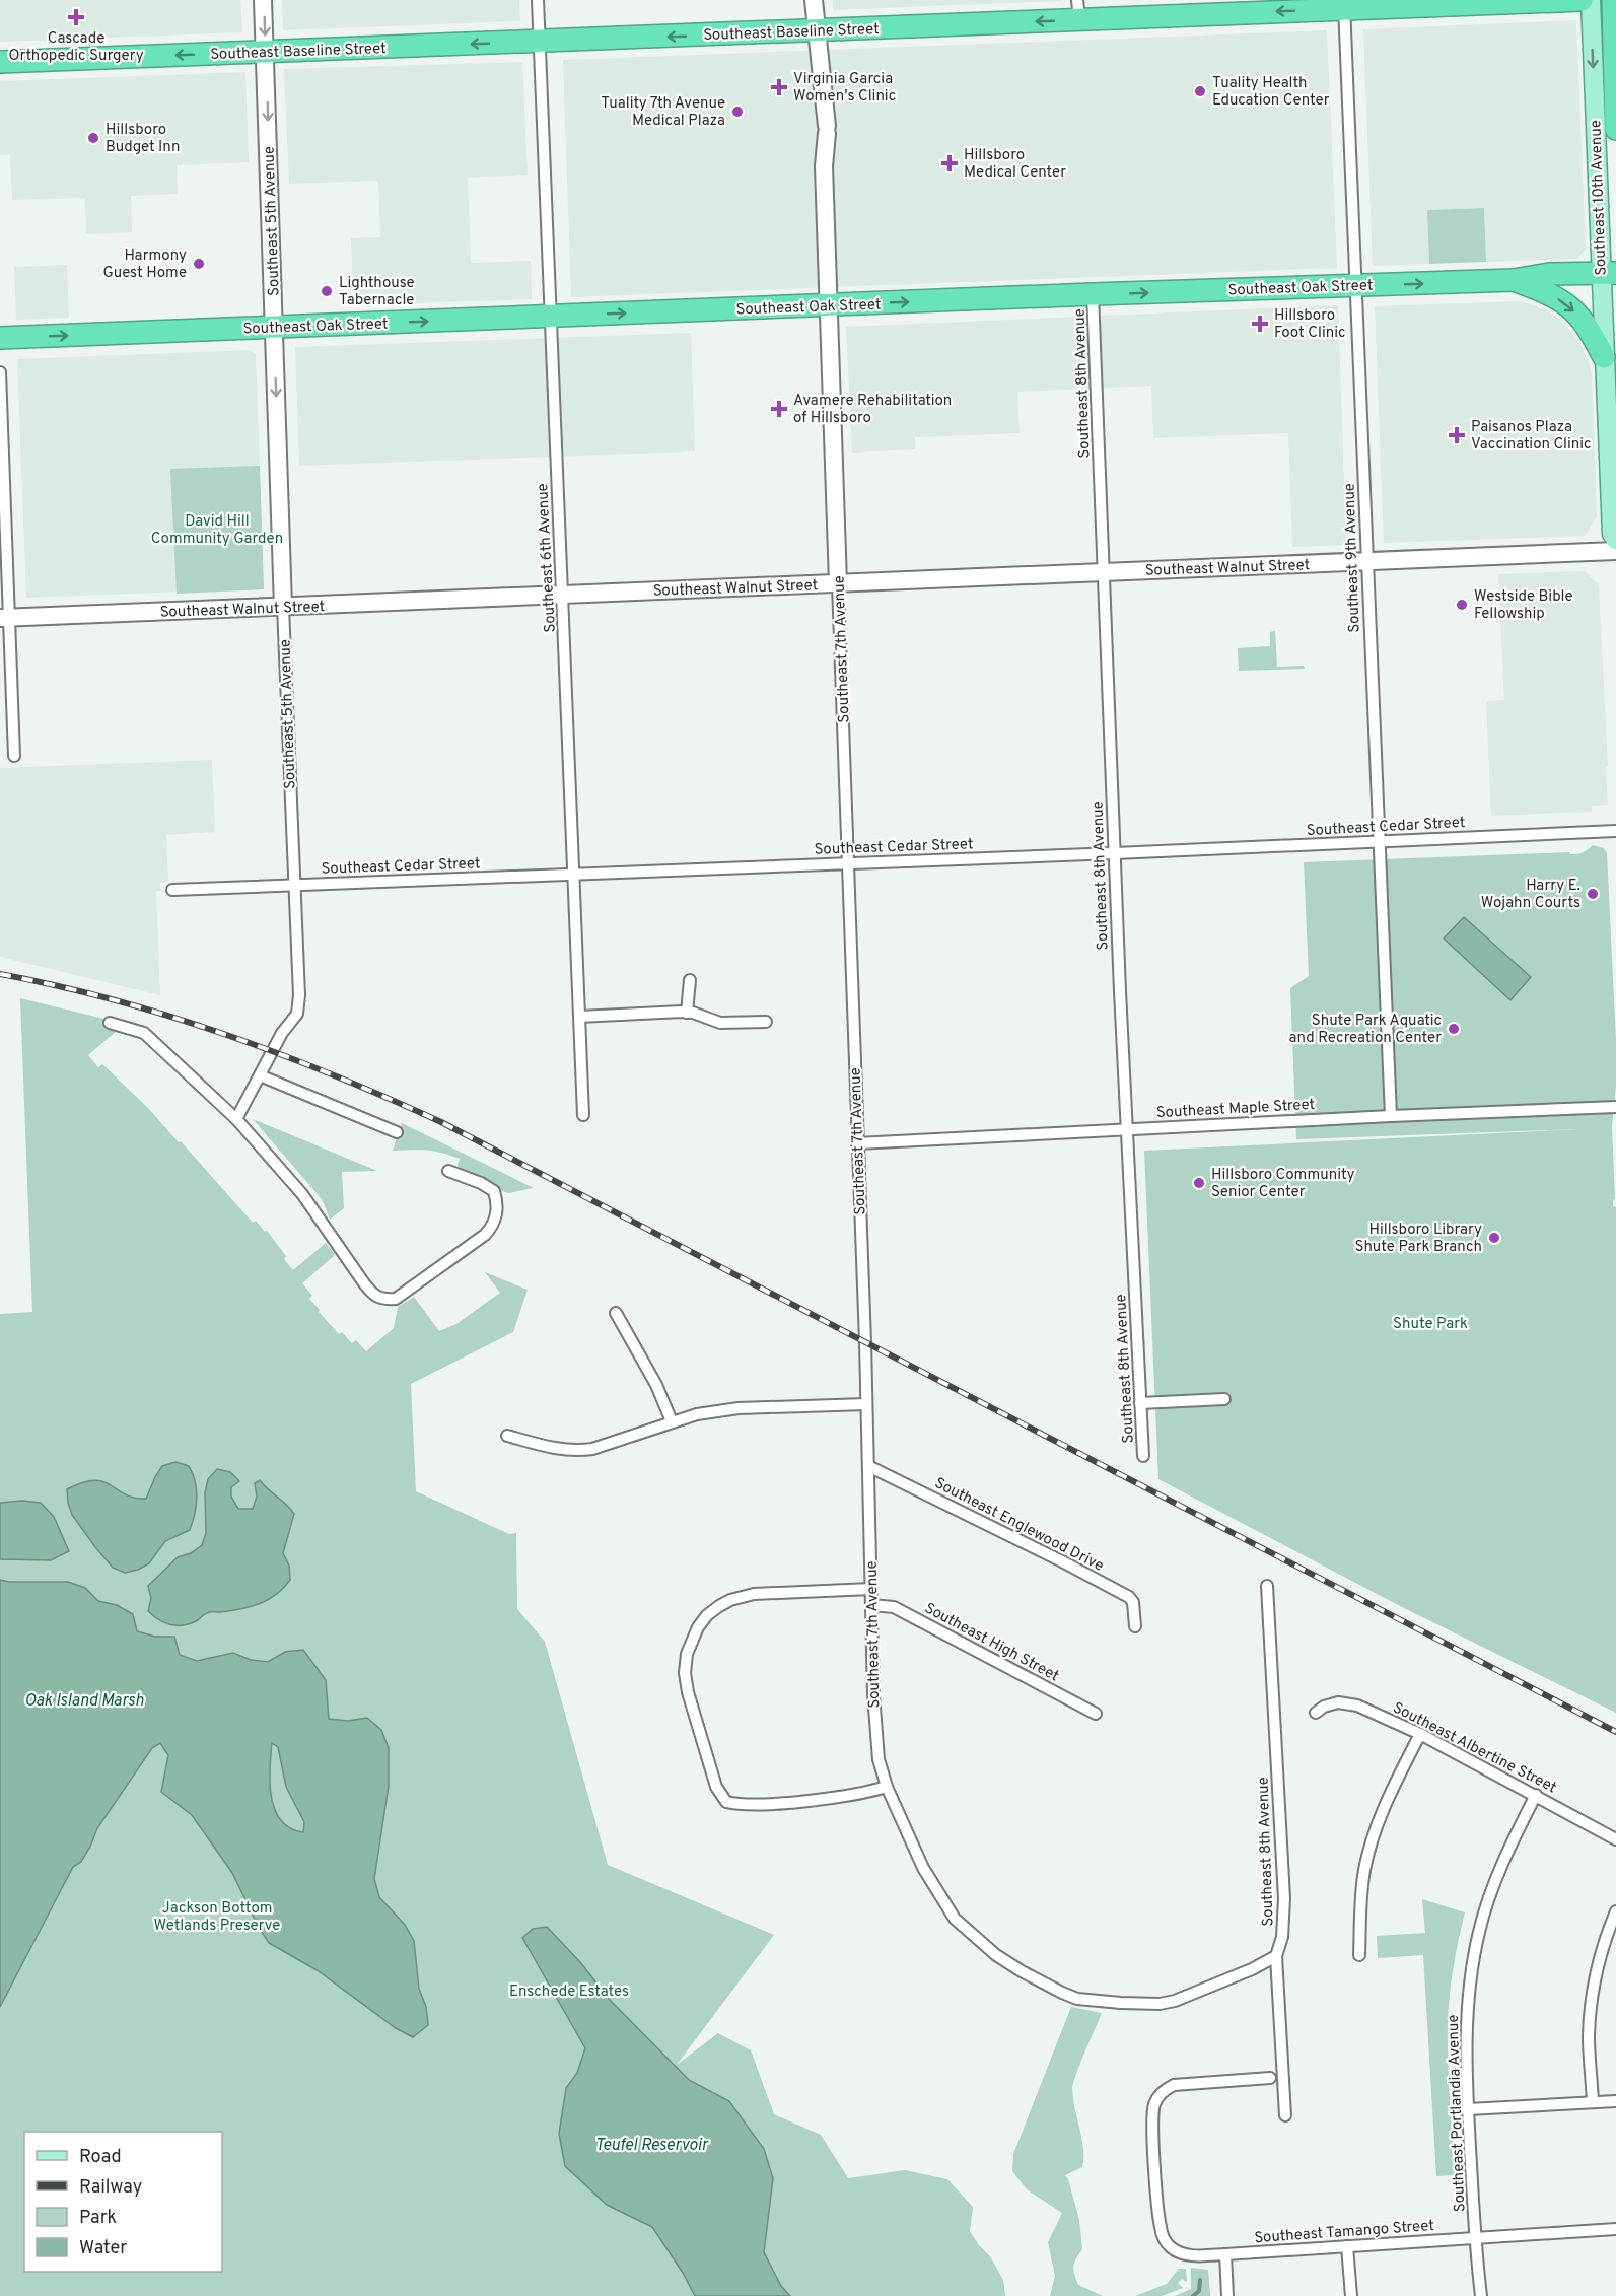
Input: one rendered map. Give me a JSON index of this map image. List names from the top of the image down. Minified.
{"streets":{"highway":["Southeast Baseline Street","Southeast 10th Avenue","Southeast Oak Street"],"street":["Southeast 5th Avenue","Southeast 8th Avenue","Southeast 6th Avenue","Southeast 9th Avenue","Southeast Walnut Street","Southeast 7th Avenue","Southeast Cedar Street","Southeast Maple Street","Southeast Englewood Drive","Southeast High Street","Southeast Albertine Street","Southeast Portlandia Avenue","Southeast Tamango Street"]},"crossings":[["Southeast Baseline Street","Southeast 5th Avenue"],["Southeast Baseline Street","Southeast 6th Avenue"],["Southeast Baseline Street","Southeast 9th Avenue"],["Southeast Baseline Street","Southeast 7th Avenue"],["Southeast 10th Avenue","Southeast Oak Street"],["Southeast 5th Avenue","Southeast Oak Street"],["Southeast 5th Avenue","Southeast Walnut Street"],["Southeast 5th Avenue","Southeast Cedar Street"],["Southeast Oak Street","Southeast 8th Avenue"],["Southeast Oak Street","Southeast 6th Avenue"],["Southeast Oak Street","Southeast 9th Avenue"],["Southeast Oak Street","Southeast 7th Avenue"],["Southeast 8th Avenue","Southeast Walnut Street"],["Southeast 8th Avenue","Southeast 7th Avenue"],["Southeast 8th Avenue","Southeast Cedar Street"],["Southeast 8th Avenue","Southeast Maple Street"],["Southeast 6th Avenue","Southeast Walnut Street"],["Southeast 6th Avenue","Southeast Cedar Street"],["Southeast 9th Avenue","Southeast Walnut Street"],["Southeast 9th Avenue","Southeast Cedar Street"],["Southeast 9th Avenue","Southeast Maple Street"],["Southeast Walnut Street","Southeast 7th Avenue"],["Southeast 7th Avenue","Southeast Cedar Street"],["Southeast 7th Avenue","Southeast Maple Street"],["Southeast 7th Avenue","Southeast Englewood Drive"],["Southeast 7th Avenue","Southeast High Street"],["Southeast Albertine Street","Southeast Portlandia Avenue"],["Southeast Portlandia Avenue","Southeast Tamango Street"]],"one_way":["Southeast Baseline Street","Southeast 10th Avenue","Southeast 5th Avenue","Southeast Oak Street"],"water":["Oak Island Marsh","Teufel Reservoir"],"parks":["David Hill Community Garden","Shute Park","Jackson Bottom Wetlands Preserve","Enschede Estates"],"places":{"health":["Cascade Orthopedic Surgery","Virginia Garcia Women's Clinic","Hillsboro Medical Center","Hillsboro Foot Clinic","Avamere Rehabilitation of Hillsboro","Paisanos Plaza Vaccination Clinic"],"other":["Tuality Health Education Center","Tuality 7th Avenue Medical Plaza","Hillsboro Budget Inn","Harmony Guest Home","Lighthouse Tabernacle","Westside Bible Fellowship","Harry E. Wojahn Courts","Shute Park Aquatic and Recreation Center","Hillsboro Community Senior Center","Hillsboro Library Shute Park Branch"]},"legend":["Road","Railway","Park","Water"]}
